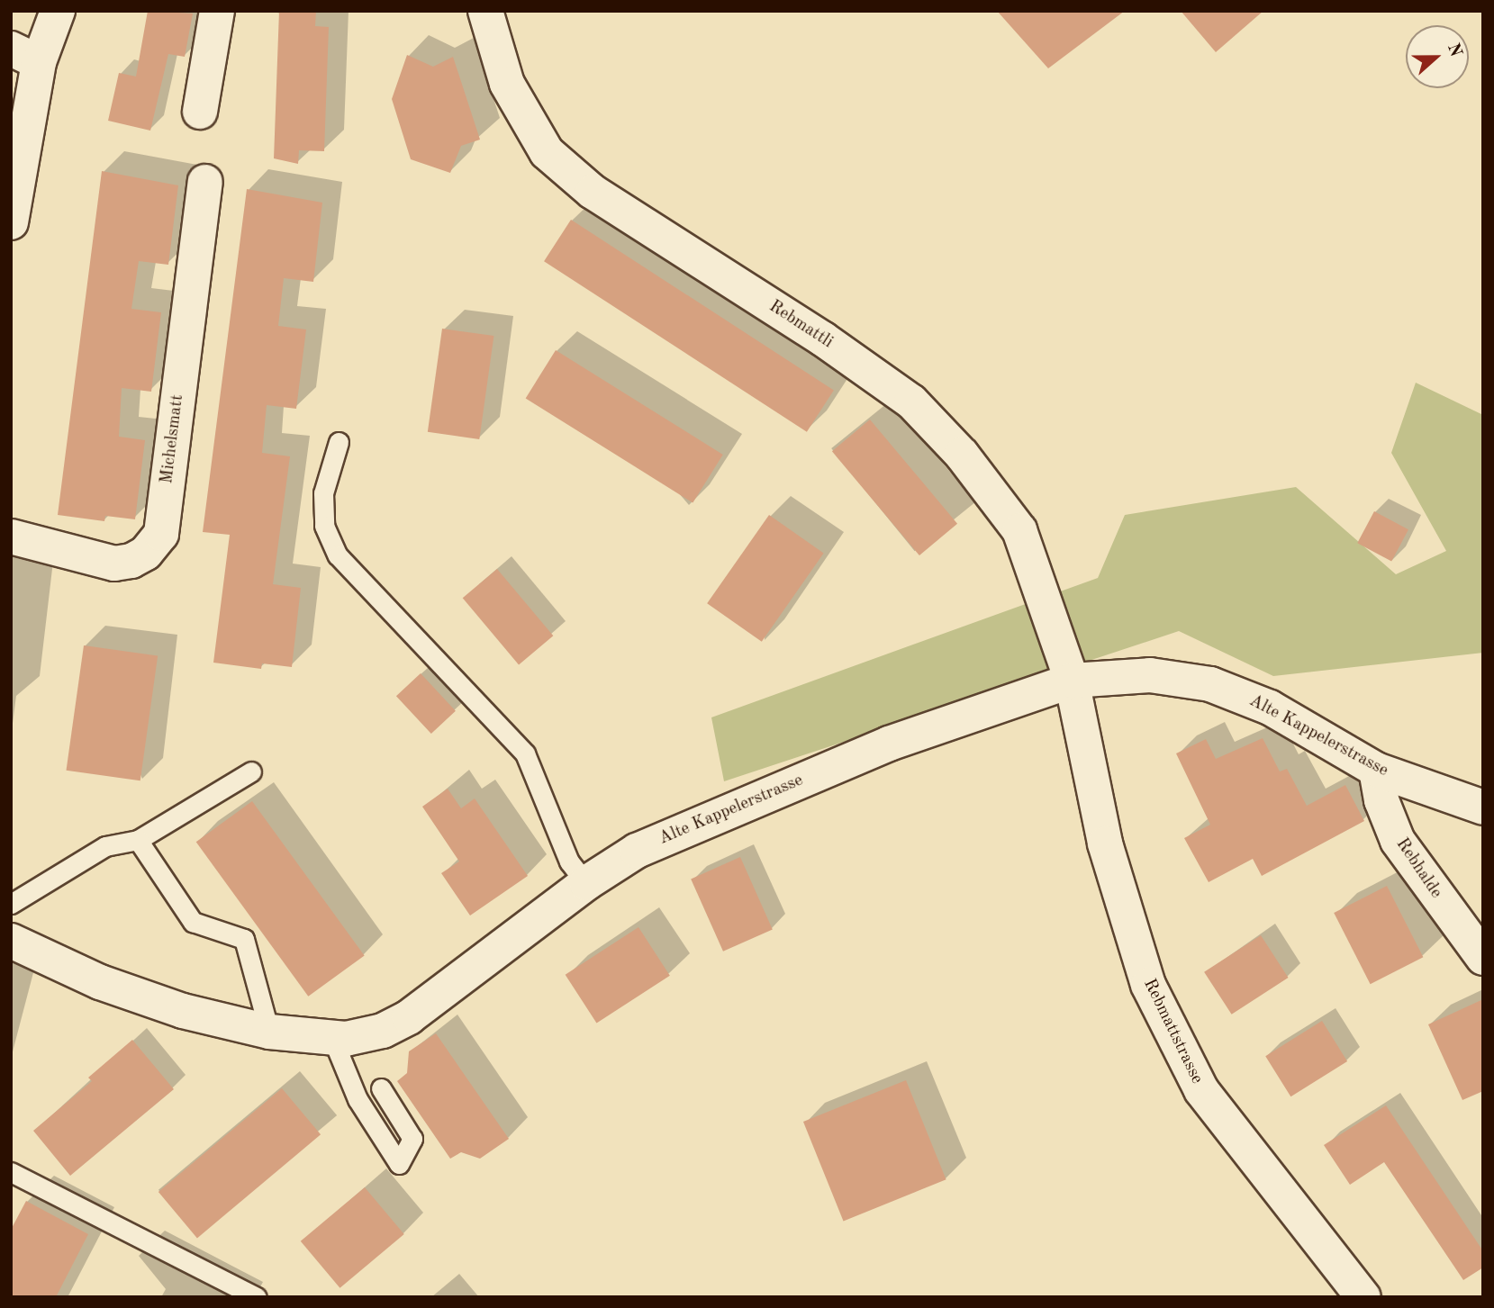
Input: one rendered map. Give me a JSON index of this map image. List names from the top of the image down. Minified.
{"streets":{"street":["Rebmattli","Michelsmatt","Alte Kappelerstrasse","Rebhalde","Rebmattstrasse"]},"crossings":[["Rebmattli","Alte Kappelerstrasse"],["Rebmattli","Rebmattstrasse"],["Alte Kappelerstrasse","Rebhalde"],["Alte Kappelerstrasse","Rebmattstrasse"]],"north":"right"}
